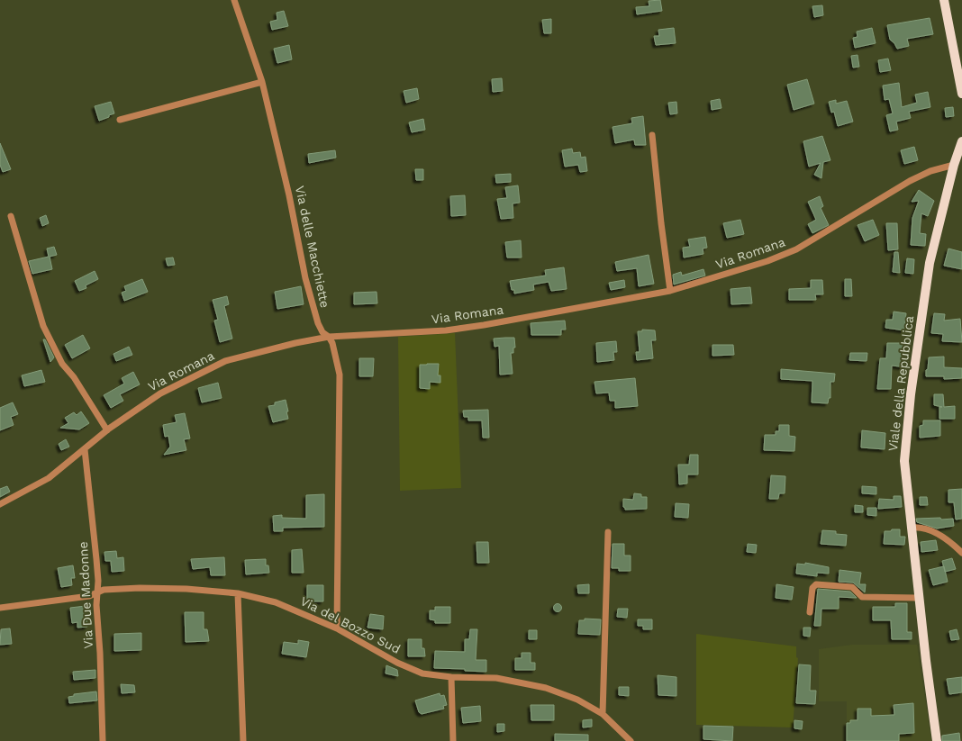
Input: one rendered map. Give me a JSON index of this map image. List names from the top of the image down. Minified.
{"streets":{"main road":["Viale della Repubblica"],"street":["Via delle Macchiette","Via Romana","Via Due Madonne","Via del Bozzo Sud"]},"crossings":[["Via delle Macchiette","Via Romana"],["Via delle Macchiette","Via del Bozzo Sud"],["Via Romana","Viale della Repubblica"],["Via Romana","Via Due Madonne"],["Via Due Madonne","Via del Bozzo Sud"]]}
